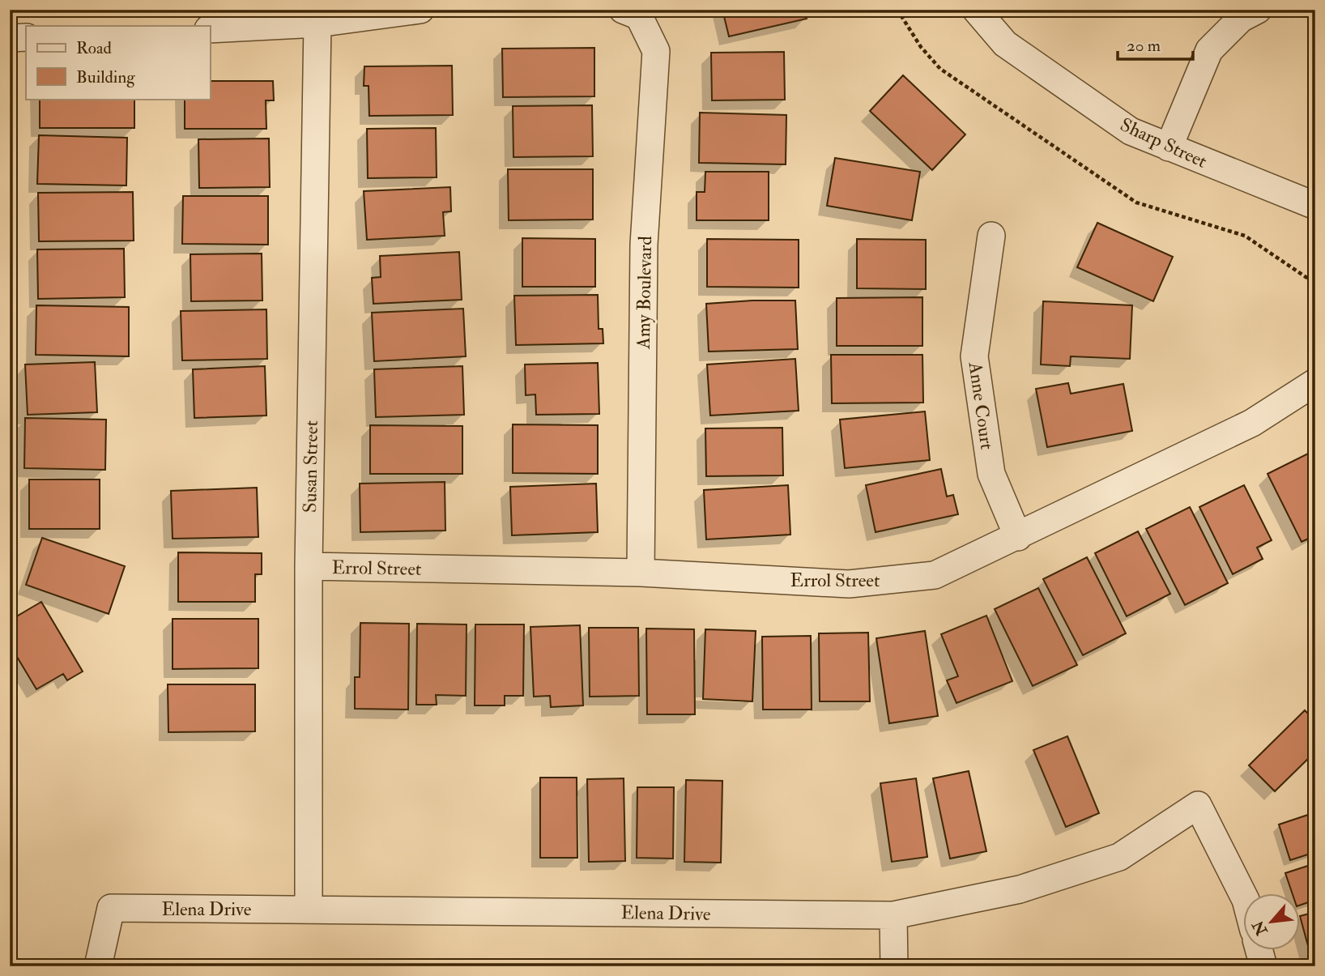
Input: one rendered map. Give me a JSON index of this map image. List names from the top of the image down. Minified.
{"streets":{"street":["Sharp Street","Amy Boulevard","Anne Court","Susan Street","Errol Street","Elena Drive"]},"crossings":[["Amy Boulevard","Errol Street"],["Anne Court","Errol Street"],["Susan Street","Errol Street"],["Susan Street","Elena Drive"]],"legend":["Road","Building"],"scale_bar":"20 m","north":"bottom left"}
